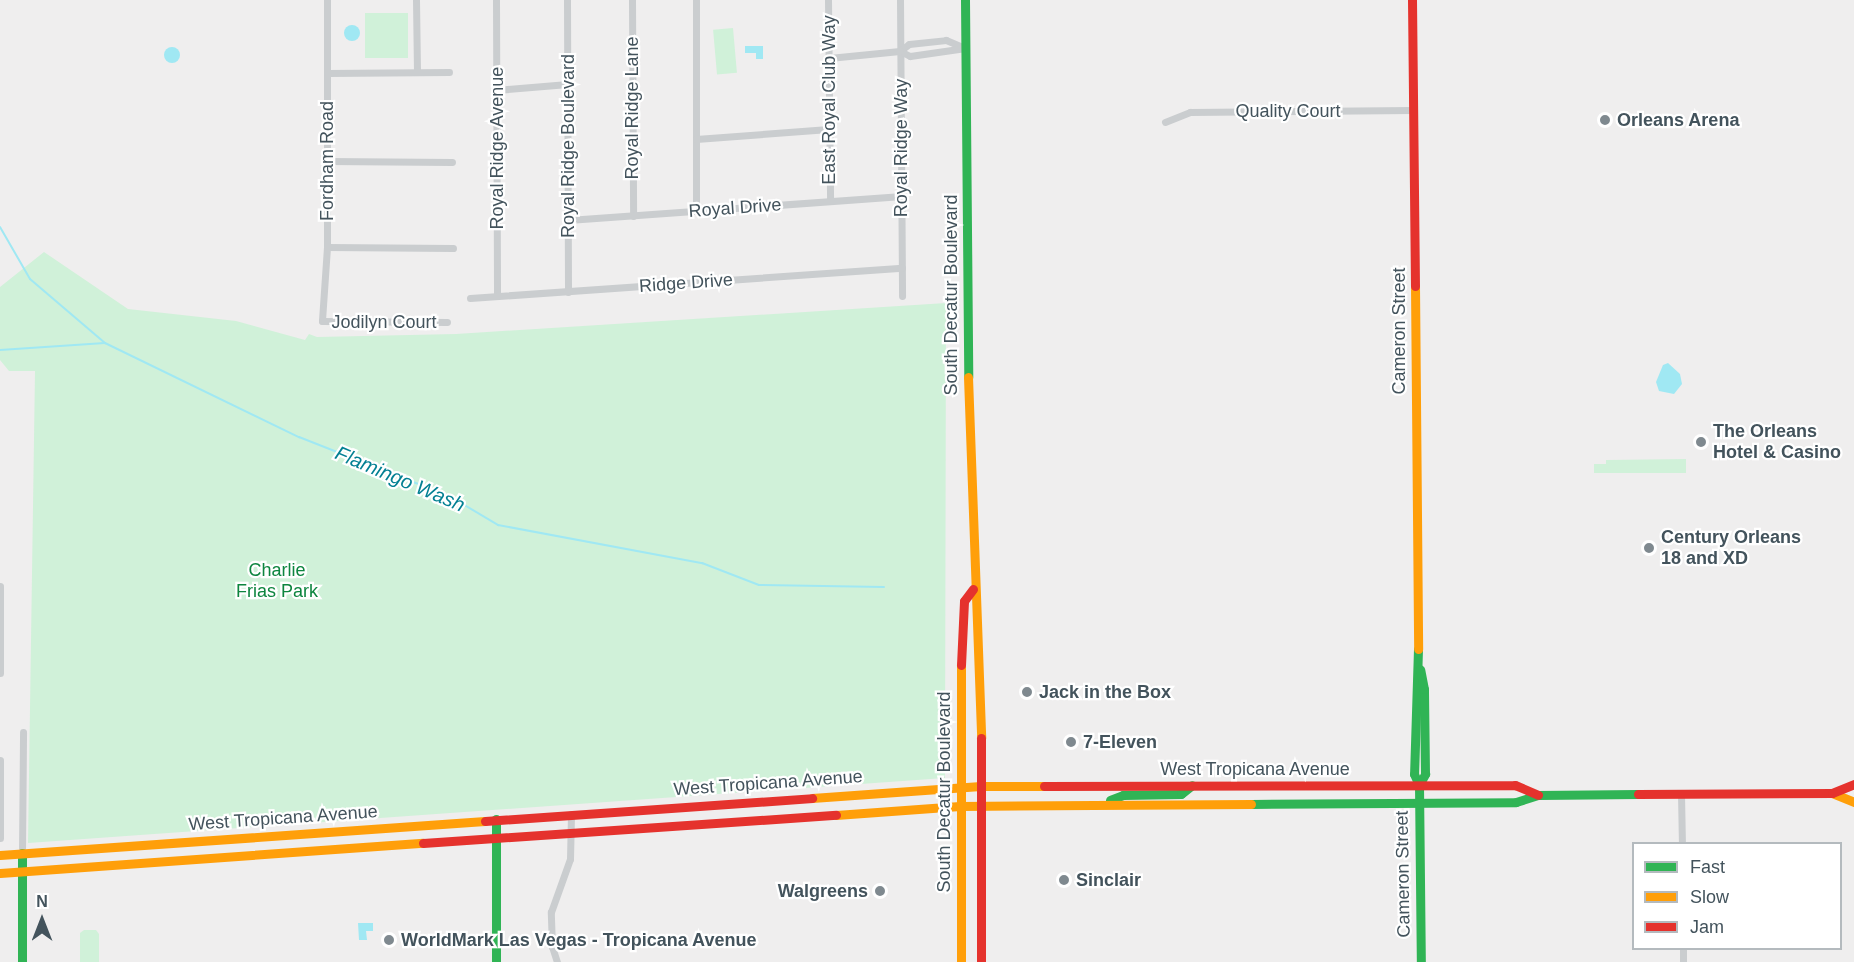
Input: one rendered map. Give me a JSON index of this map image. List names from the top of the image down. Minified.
{"streets":{"main road":["South Decatur Boulevard","Cameron Street","West Tropicana Avenue"],"street":["East Royal Club Way","Royal Ridge Lane","Quality Court","Royal Ridge Boulevard","Royal Ridge Avenue","Royal Ridge Way","Fordham Road","Royal Drive","Ridge Drive","Jodilyn Court"]},"crossings":[["East Royal Club Way","Royal Drive"],["Royal Ridge Lane","Royal Drive"],["Quality Court","Cameron Street"],["Royal Ridge Boulevard","Royal Drive"],["Royal Ridge Boulevard","Ridge Drive"],["Royal Ridge Avenue","Ridge Drive"],["Royal Ridge Way","Royal Drive"],["Royal Ridge Way","Ridge Drive"],["Fordham Road","Jodilyn Court"],["South Decatur Boulevard","West Tropicana Avenue"],["Cameron Street","West Tropicana Avenue"]],"water":["Flamingo Wash"],"parks":["Charlie Frias Park"],"places":["Orleans Arena","The Orleans Hotel & Casino","Century Orleans 18 and XD","Jack in the Box","7-Eleven","Sinclair","Walgreens","WorldMark Las Vegas - Tropicana Avenue"],"legend":["Fast","Slow","Jam"],"north":"top"}
